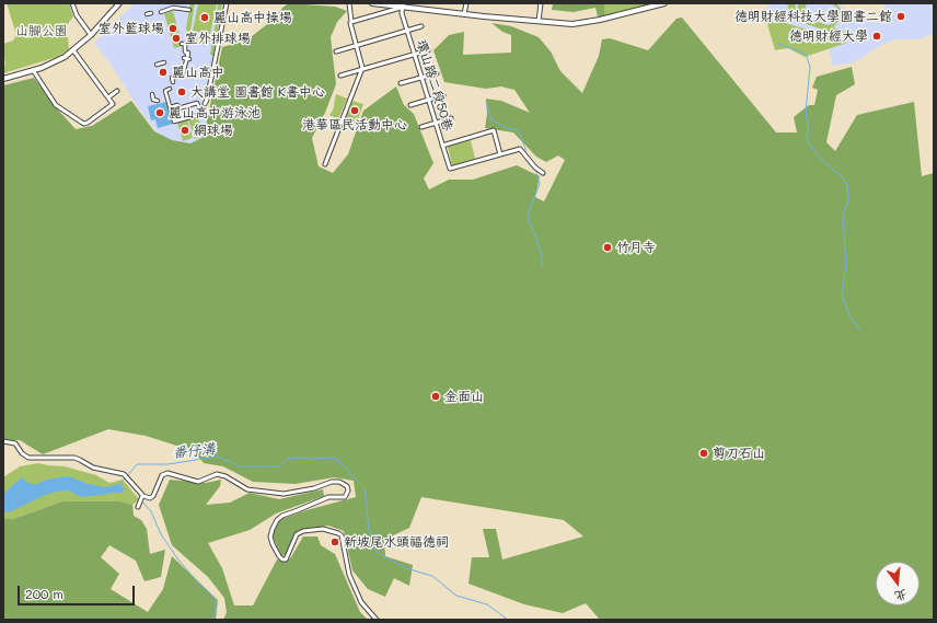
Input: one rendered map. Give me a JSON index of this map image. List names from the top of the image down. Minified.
{"streets":{"street":["環山路二段50巷"]},"water":["番仔溝"],"parks":["山腳公園"],"places":["德明財經科技大學圖書二館","麗山高中操場","室外籃球場","德明財經大學","室外排球場","麗山高中","大講堂 圖書館 K書中心","港華區民活動中心","麗山高中游泳池","網球場","竹月寺","金面山","剪刀石山","新坡尾水頭福德祠"],"scale_bar":"200 m","north":"bottom"}
